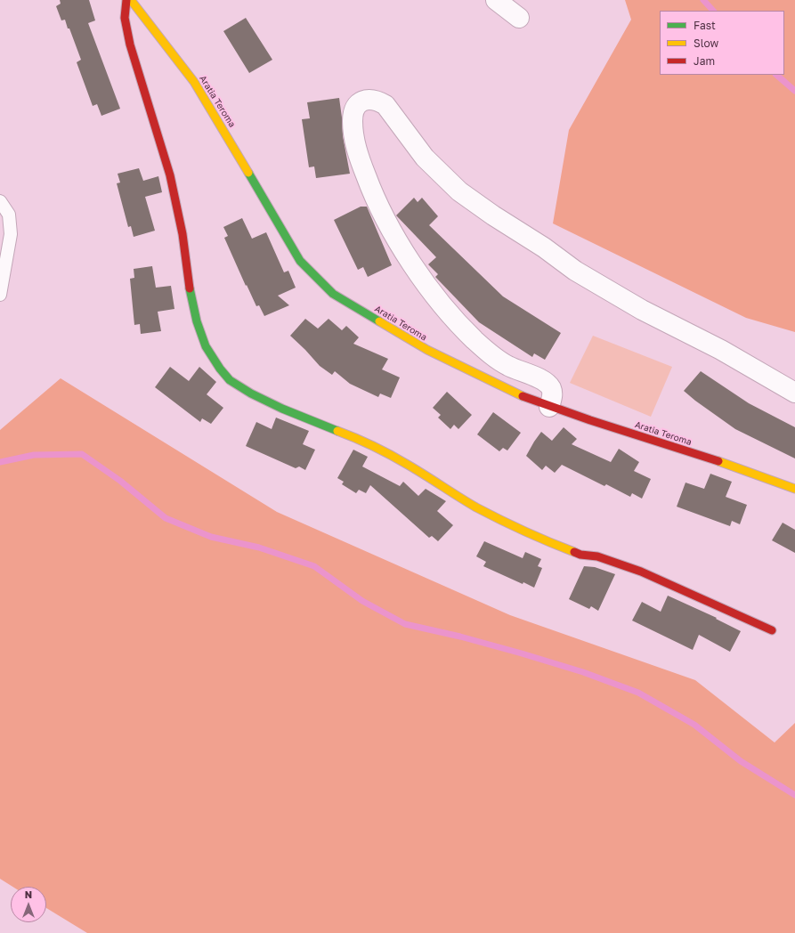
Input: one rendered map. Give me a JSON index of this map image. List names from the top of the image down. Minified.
{"streets":{"street":["Aratia Teroma"]},"legend":["Fast","Slow","Jam"],"north":"top"}
